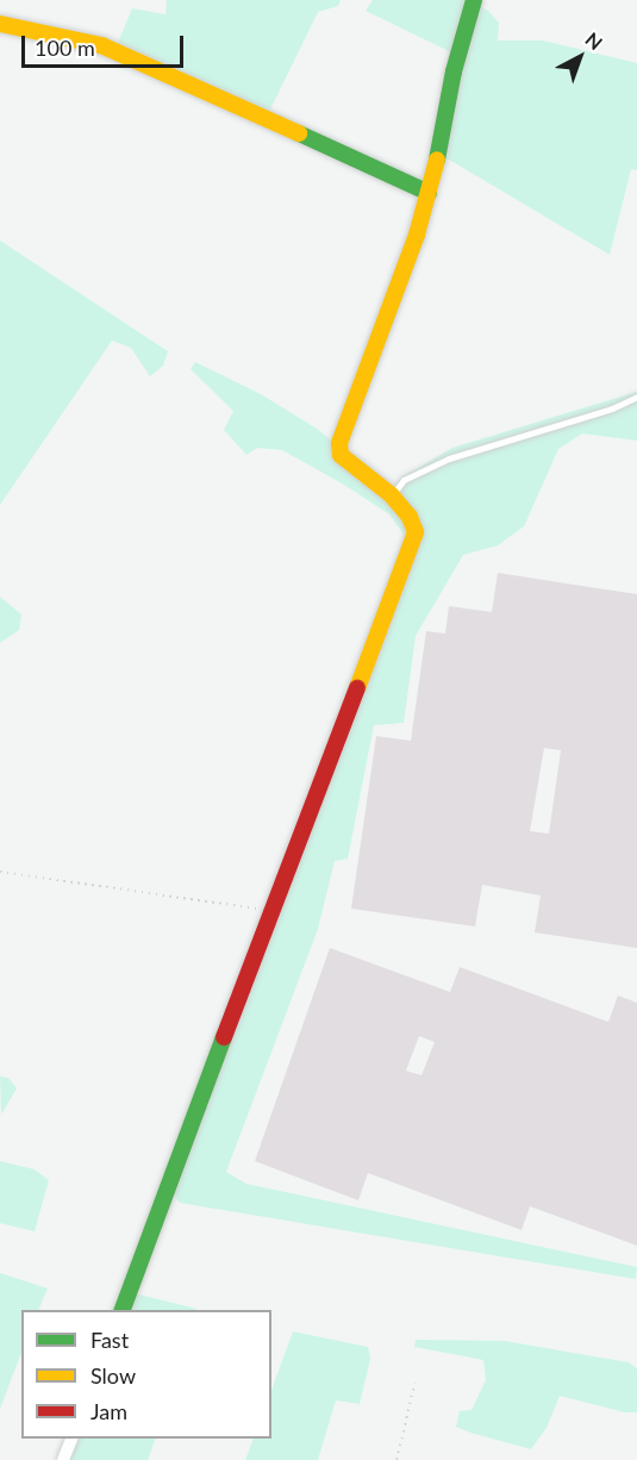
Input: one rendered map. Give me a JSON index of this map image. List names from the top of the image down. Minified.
{"legend":["Fast","Slow","Jam"],"scale_bar":"100 m","north":"top right"}
